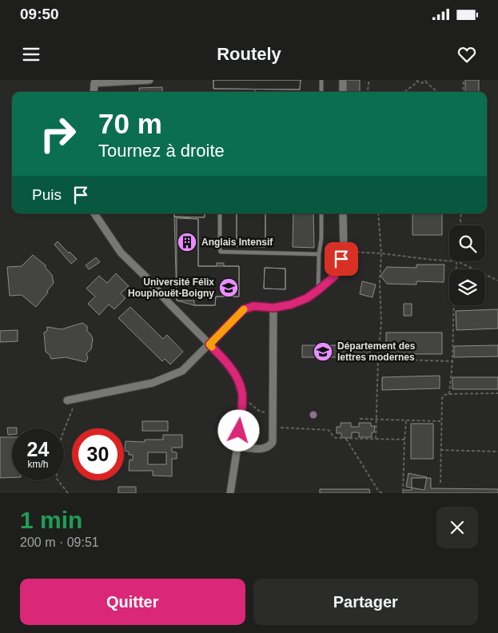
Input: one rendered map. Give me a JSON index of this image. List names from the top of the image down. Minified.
{"places":{"building":["Anglais Intensif"],"school or university":["Université Félix Houphouët-Boigny","Département des lettres modernes"]},"page":{"status":"09:50","header":"Routely","turn":["70 m","Tournez à droite"],"then":"Puis","speed":"24 km/h","limit":"30","heading":["1 min","200 m · 09:51"],"buttons":["Quitter","Partager"]}}
